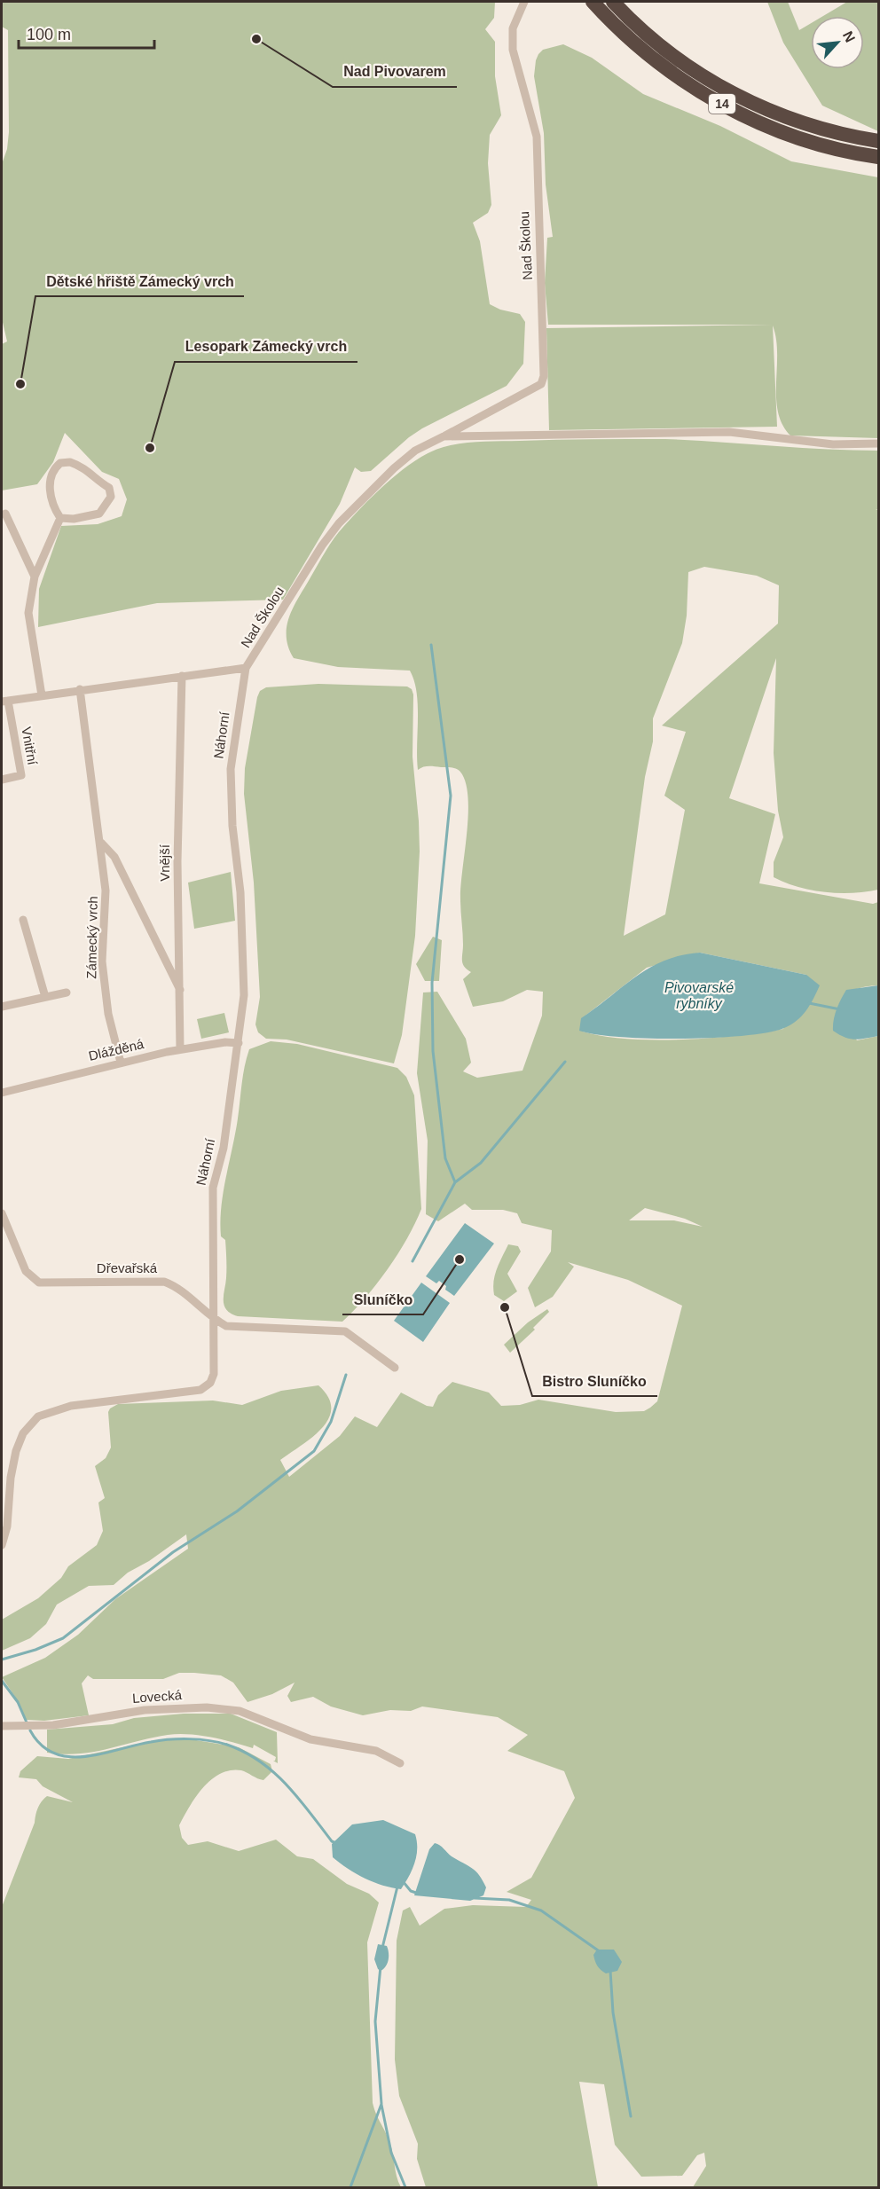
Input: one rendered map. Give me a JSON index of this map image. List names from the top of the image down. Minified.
{"streets":{"highway":["14"],"street":["Nad Školou","Náhorní","Vnitřní","Vnější","Zámecký vrch","Dlážděná","Dřevařská","Lovecká"]},"crossings":[["Nad Školou","Náhorní"],["Nad Školou","Vnitřní"],["Nad Školou","Vnější"],["Nad Školou","Zámecký vrch"],["Náhorní","Dlážděná"],["Náhorní","Dřevařská"],["Vnější","Dlážděná"],["Zámecký vrch","Dlážděná"]],"water":["Pivovarské rybníky"],"places":["Nad Pivovarem","Dětské hřiště Zámecký vrch","Lesopark Zámecký vrch","Sluníčko","Bistro Sluníčko"],"scale_bar":"100 m","north":"top right"}
